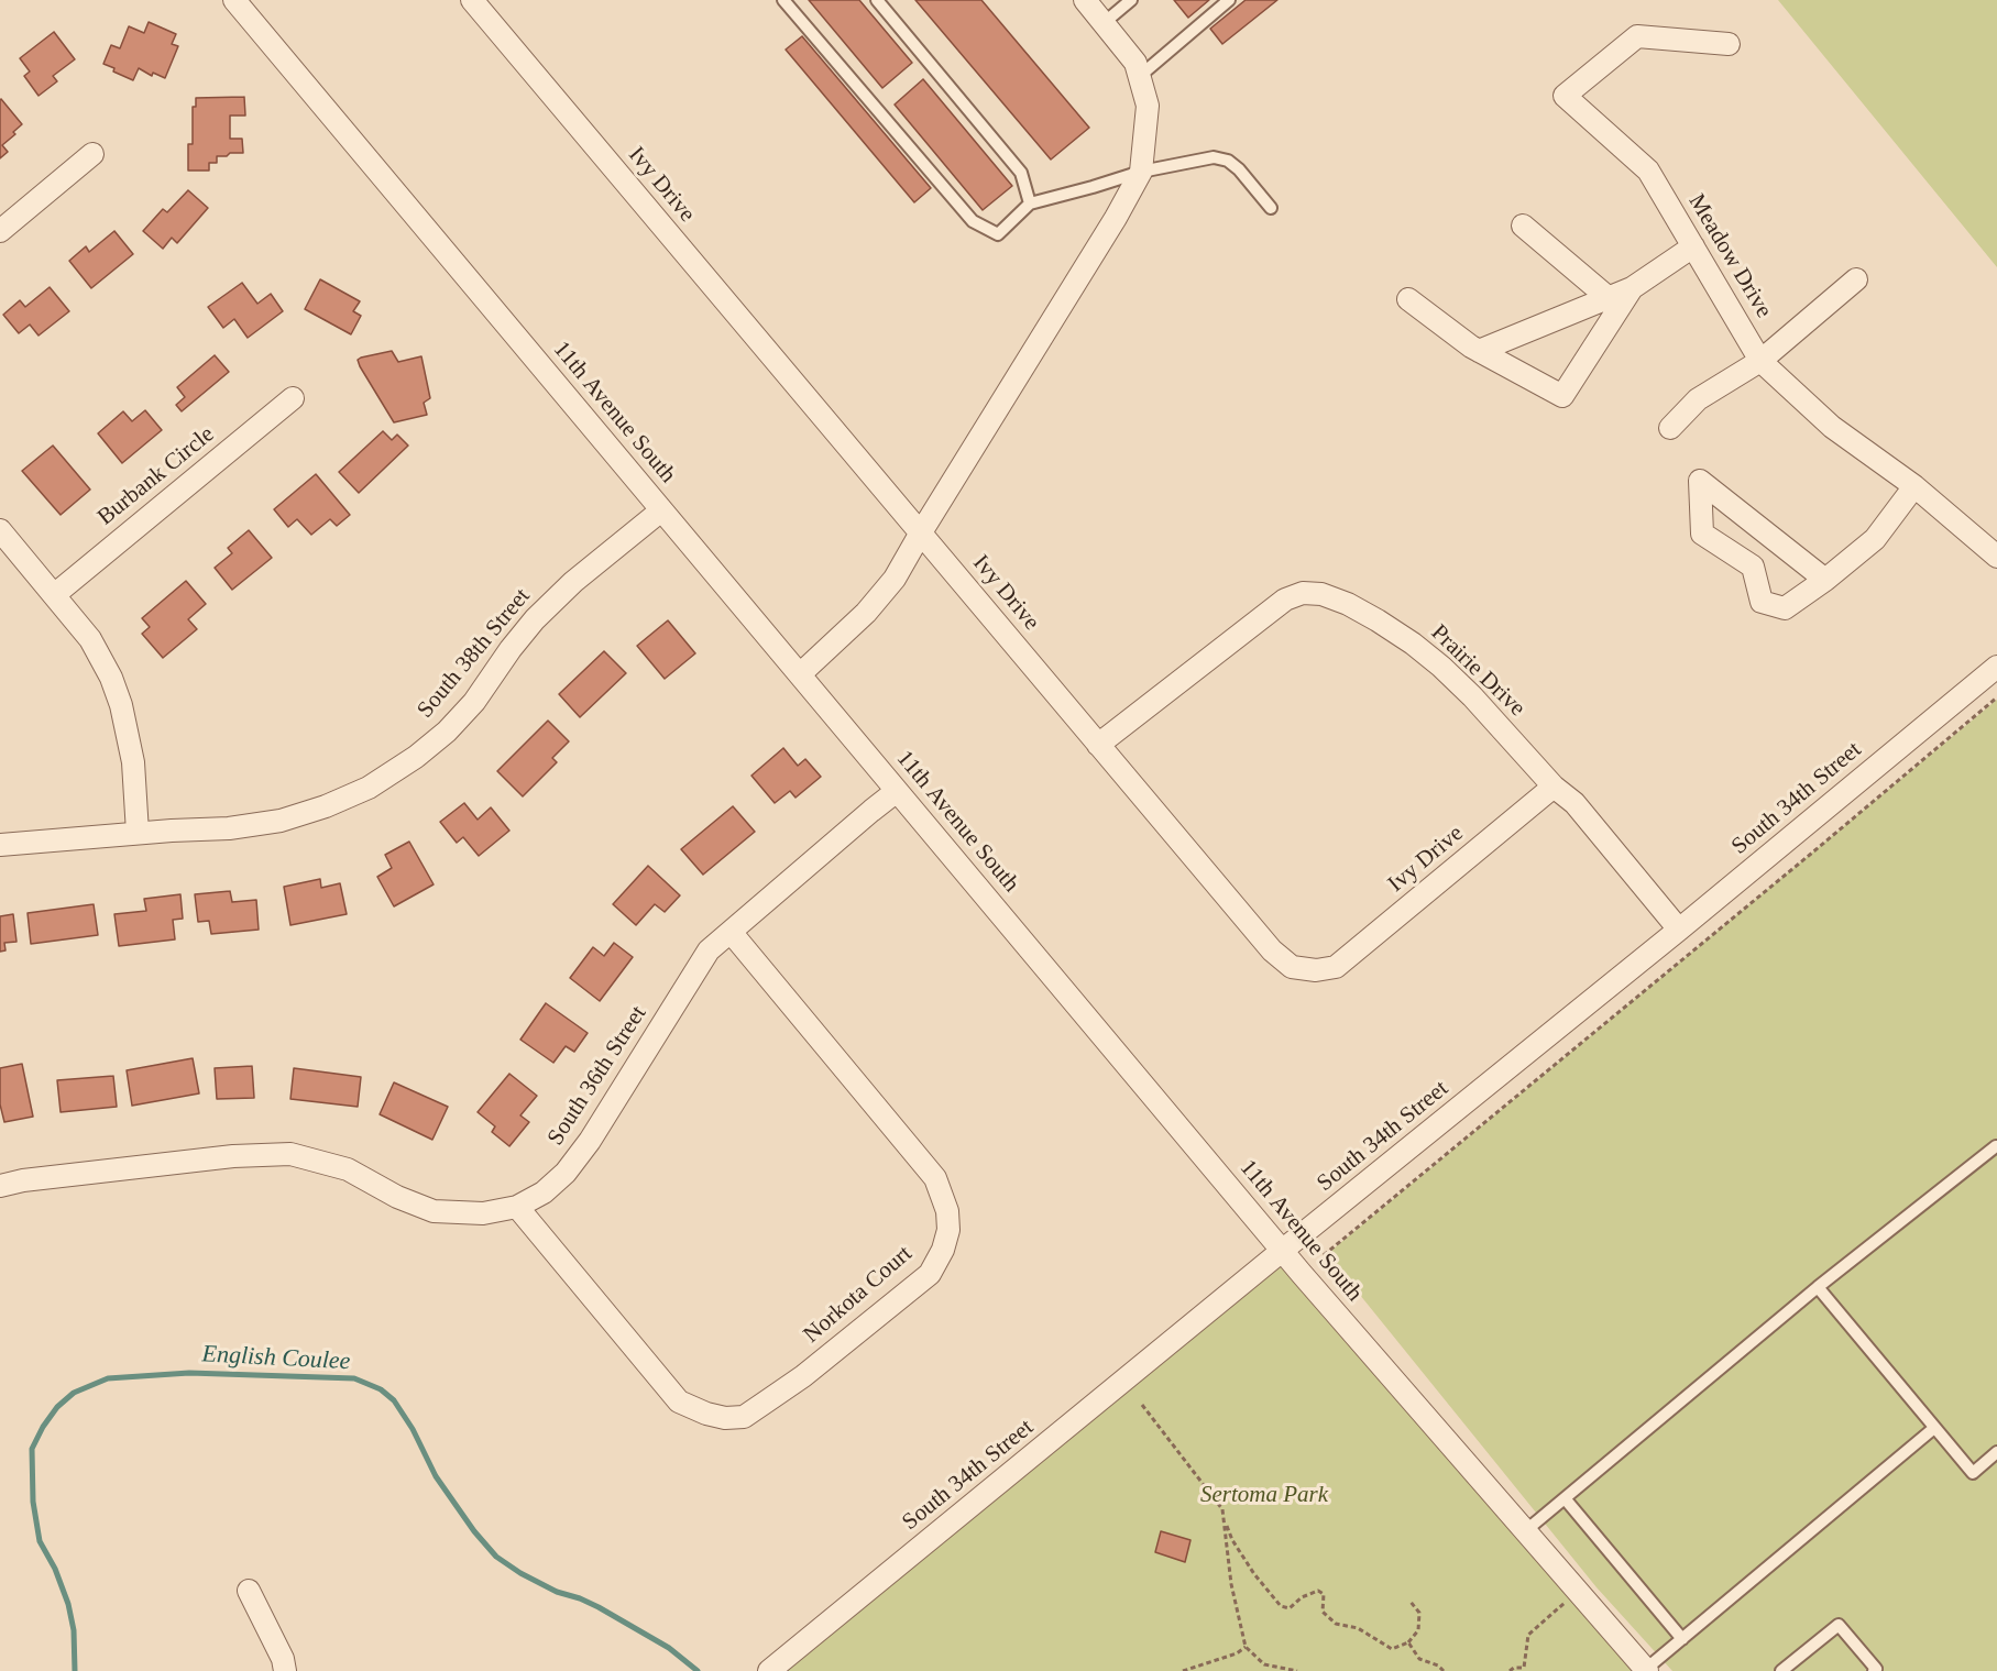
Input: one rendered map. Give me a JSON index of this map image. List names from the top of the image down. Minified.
{"streets":{"street":["Ivy Drive","Meadow Drive","11th Avenue South","Burbank Circle","South 38th Street","Prairie Drive","South 34th Street","South 36th Street","Norkota Court"]},"crossings":[["Ivy Drive","Prairie Drive"],["11th Avenue South","South 38th Street"],["11th Avenue South","South 34th Street"],["11th Avenue South","South 36th Street"],["Prairie Drive","South 34th Street"],["South 36th Street","Norkota Court"]],"water":["English Coulee"],"parks":["Sertoma Park"]}
